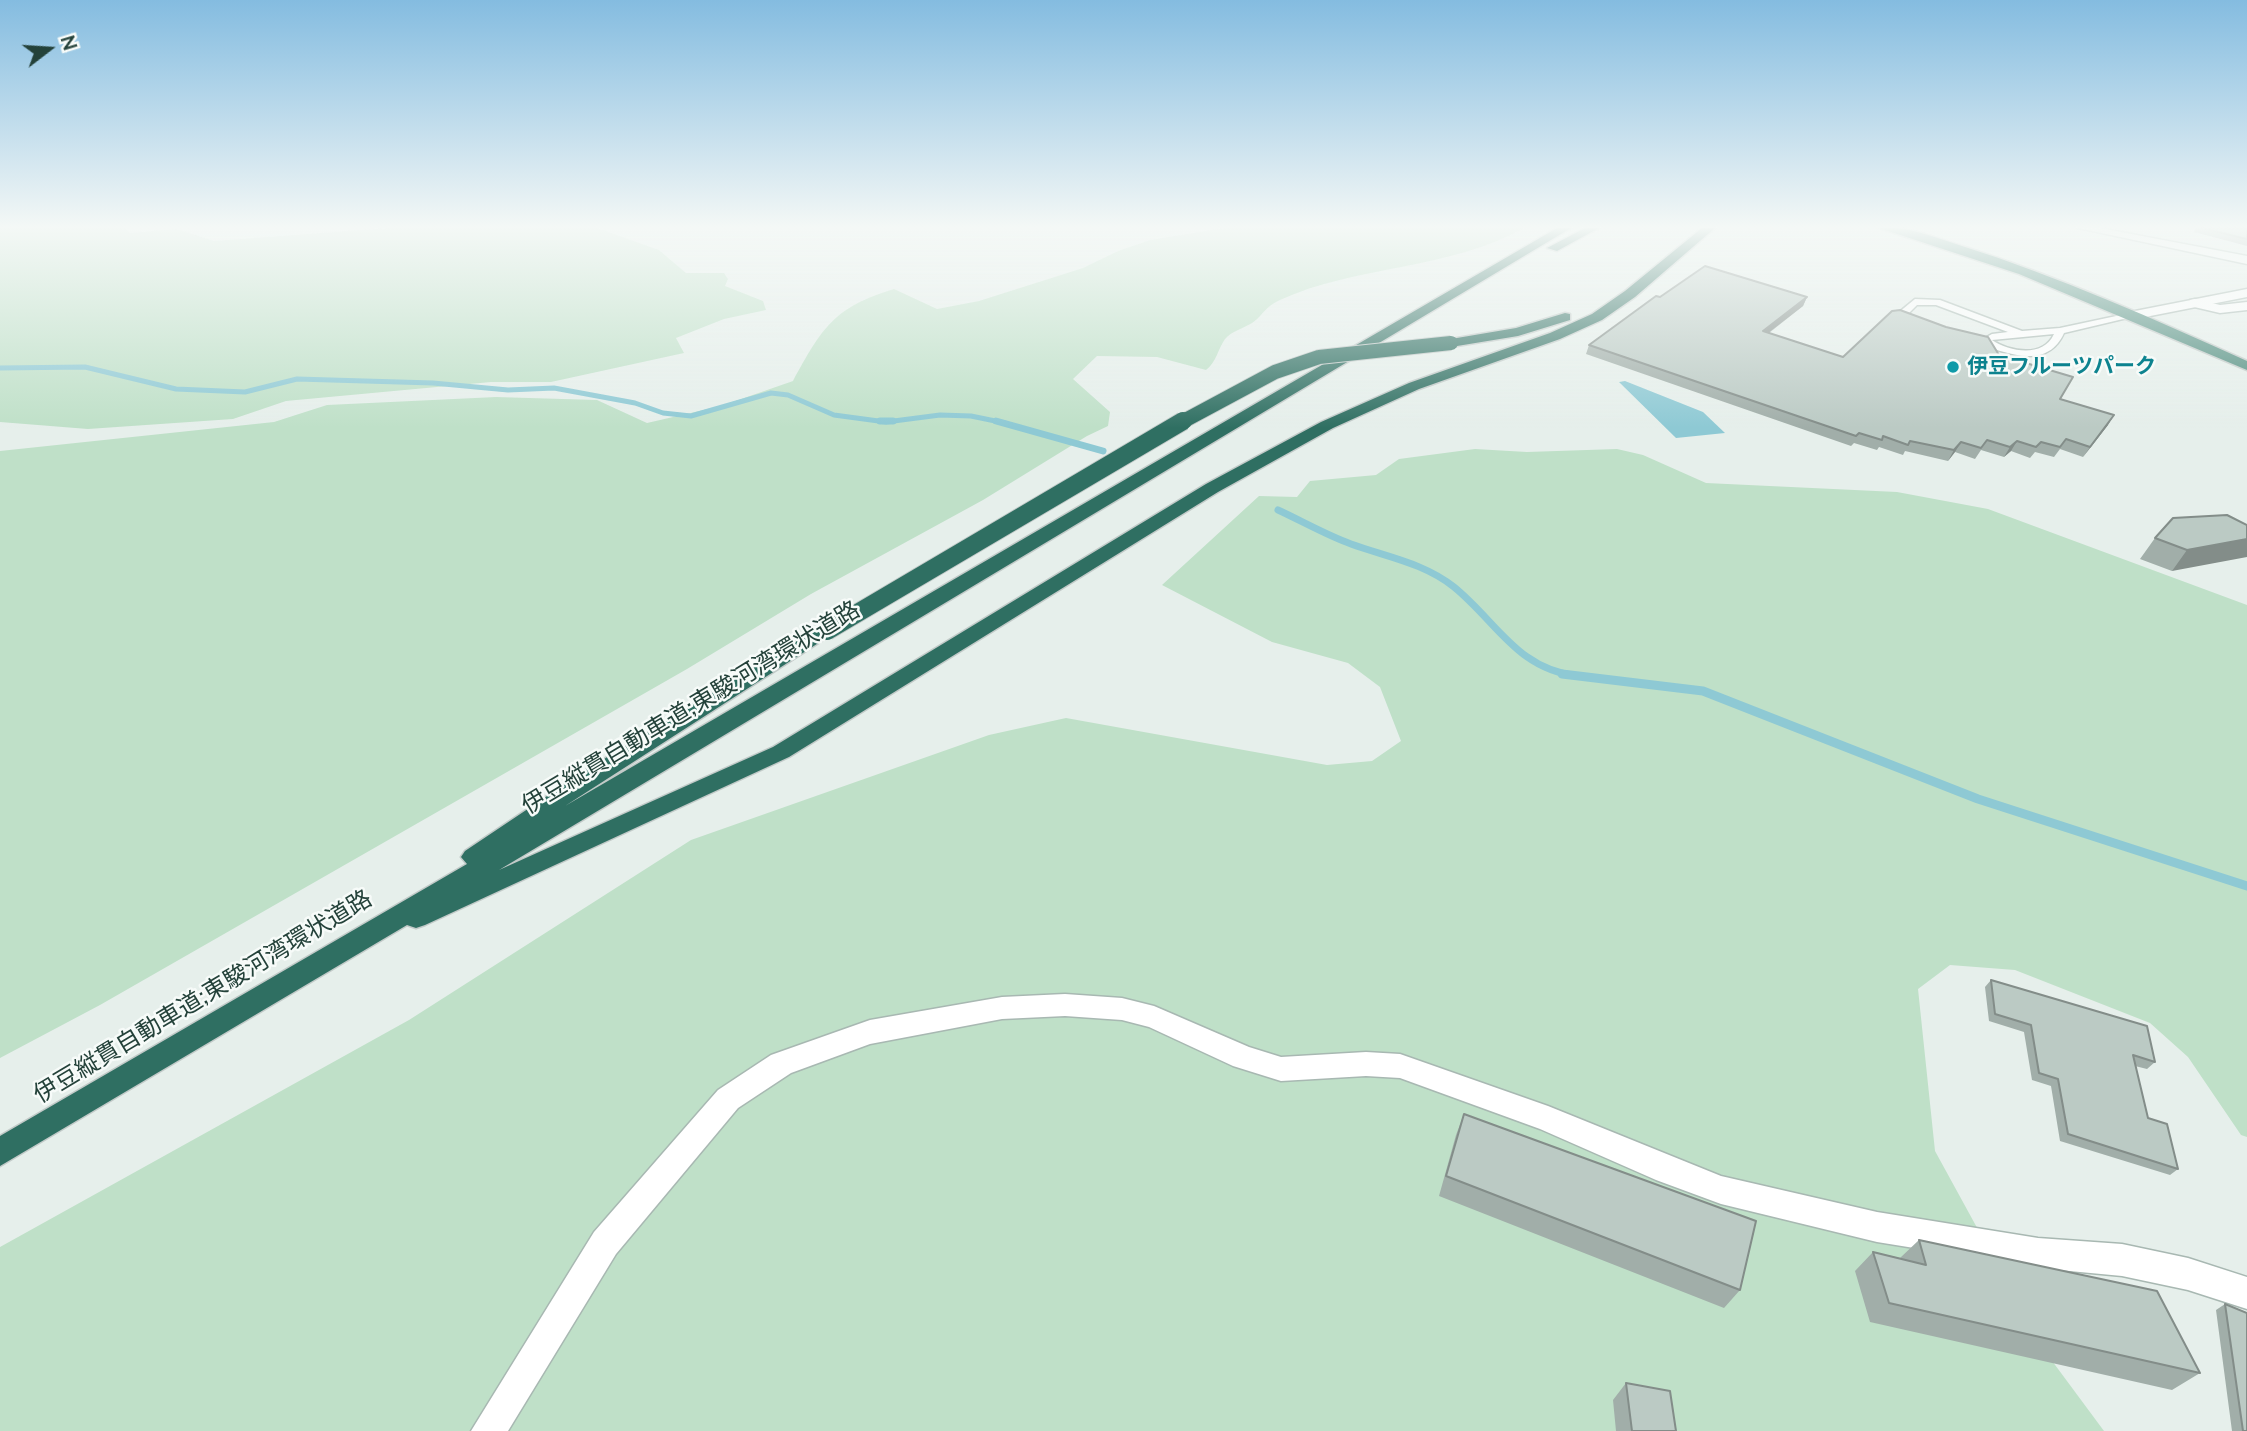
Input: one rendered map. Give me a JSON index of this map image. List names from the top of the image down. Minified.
{"streets":{"highway":["伊豆縦貫自動車道;東駿河湾環状道路"]},"places":["伊豆フルーツパーク"],"north":"right"}
